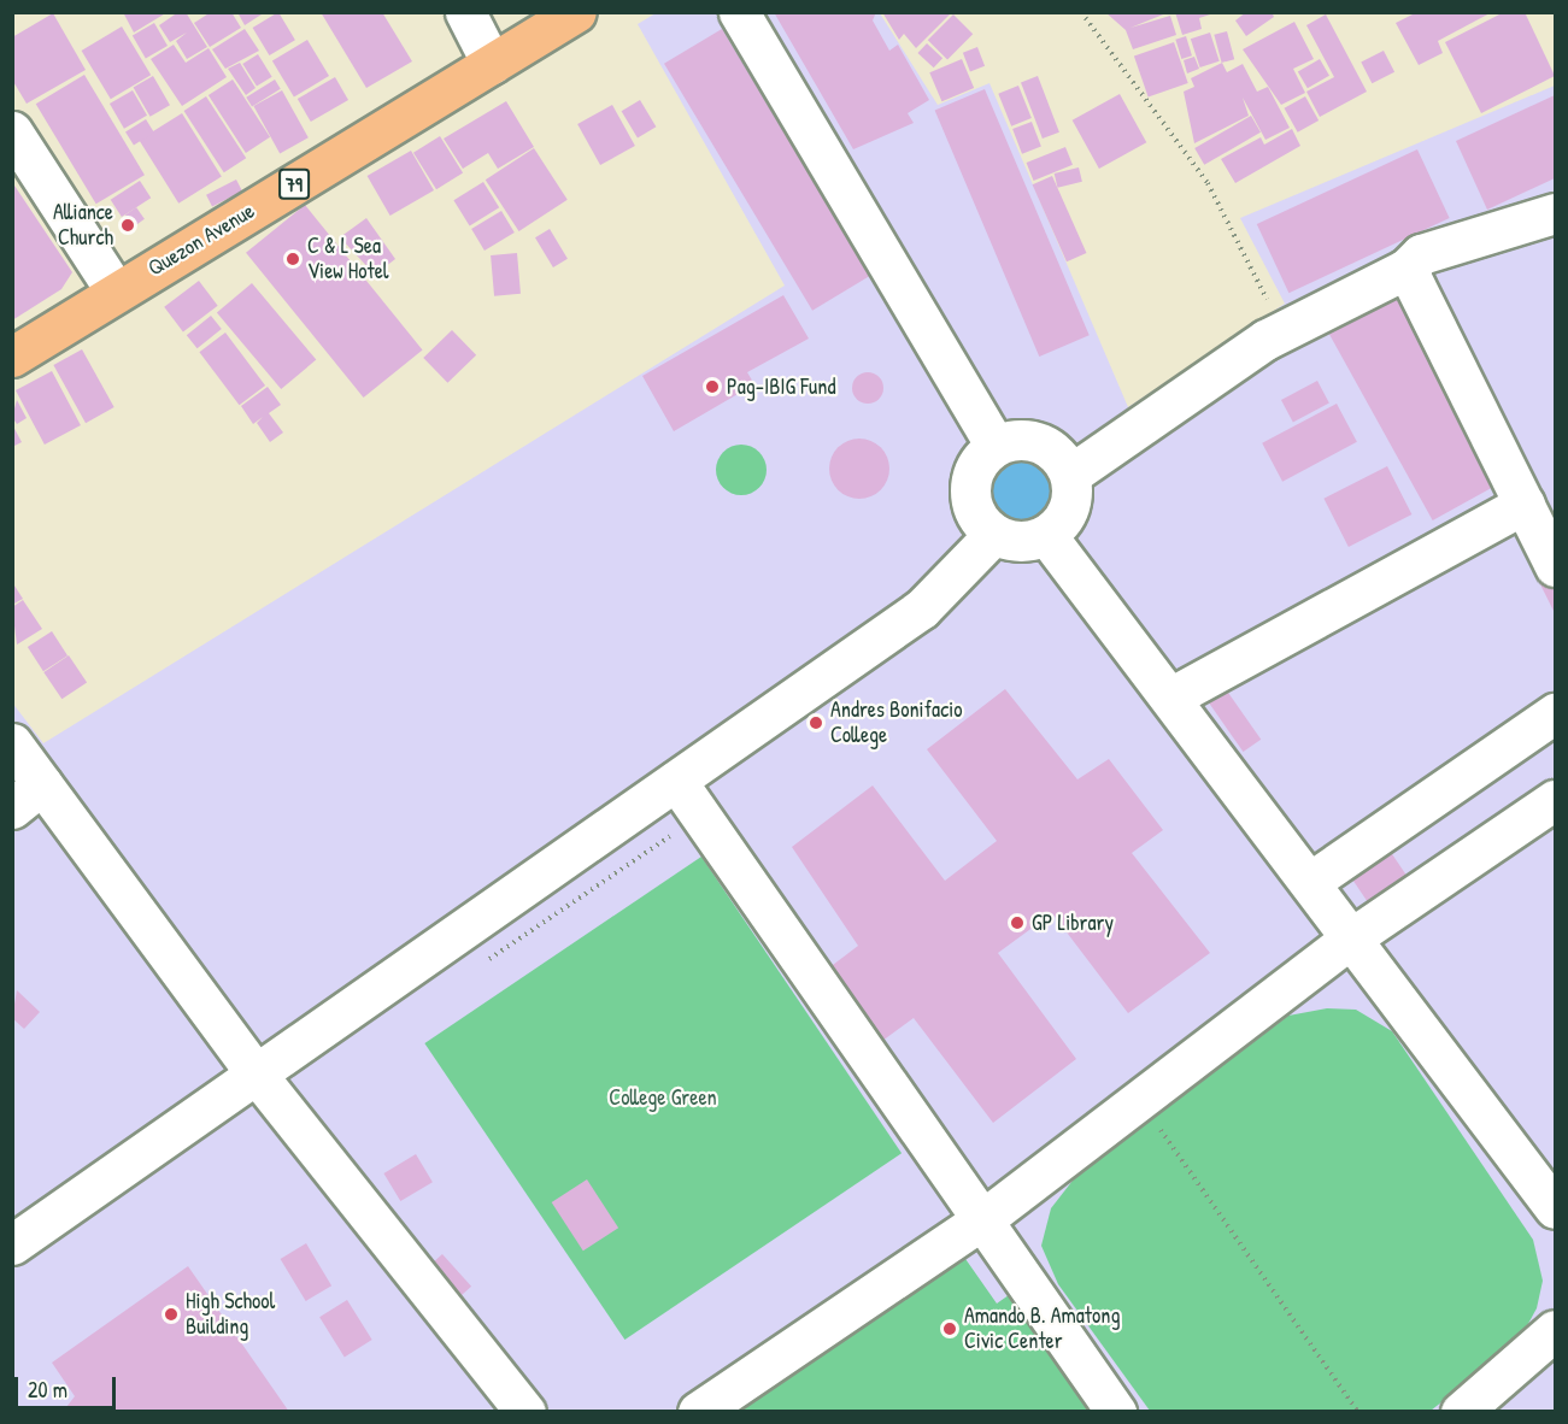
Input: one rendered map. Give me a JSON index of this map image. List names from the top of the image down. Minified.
{"streets":{"main road":["79","Quezon Avenue"]},"parks":["College Green"],"places":["Alliance Church","C & L Sea View Hotel","Pag-IBIG Fund","Andres Bonifacio College","GP Library","High School Building","Amando B. Amatong Civic Center"],"scale_bar":"20 m"}
